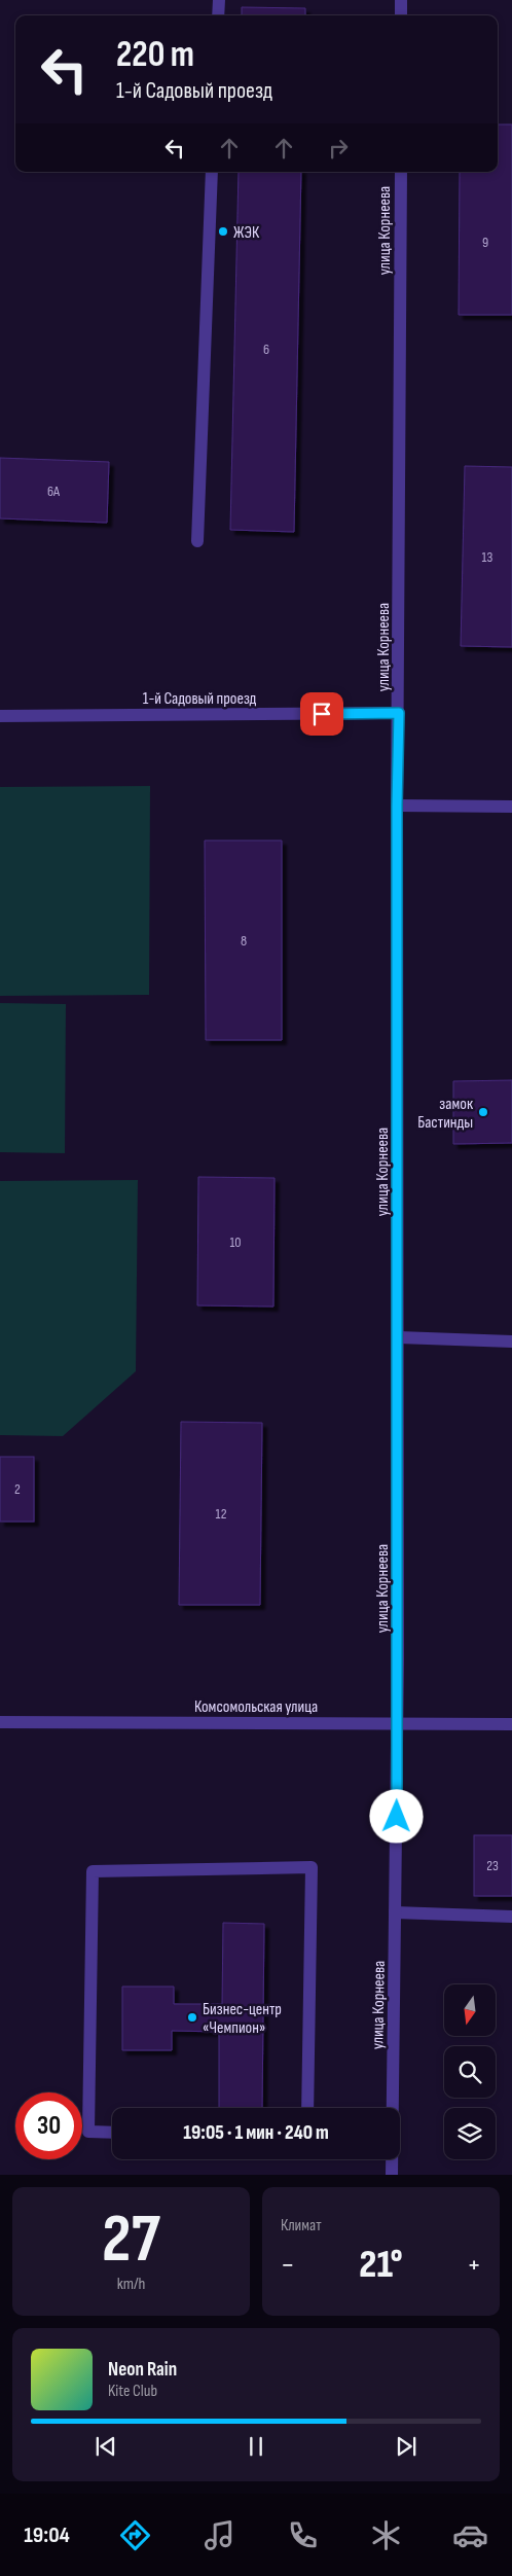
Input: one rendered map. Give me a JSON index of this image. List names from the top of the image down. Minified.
{"streets":{"street":["улица Корнеева","1-й Садовый проезд","Комсомольская улица"]},"crossings":[["улица Корнеева","1-й Садовый проезд"],["улица Корнеева","Комсомольская улица"]],"places":["ЖЭК","замок Бастинды","Бизнес-центр «Чемпион»"],"house_numbers":["9","6","6А","13","8","10","2","12","23"],"north":"bottom","page":{"turn":["220 m","1-й Садовый проезд"],"limit":"30","trip":"19:05 · 1 мин · 240 m","tile":[["27","km/h"],"Климат"],"heat":["−","21°","+"],"song":["Neon Rain","Kite Club"],"tabs":"19:04"}}
